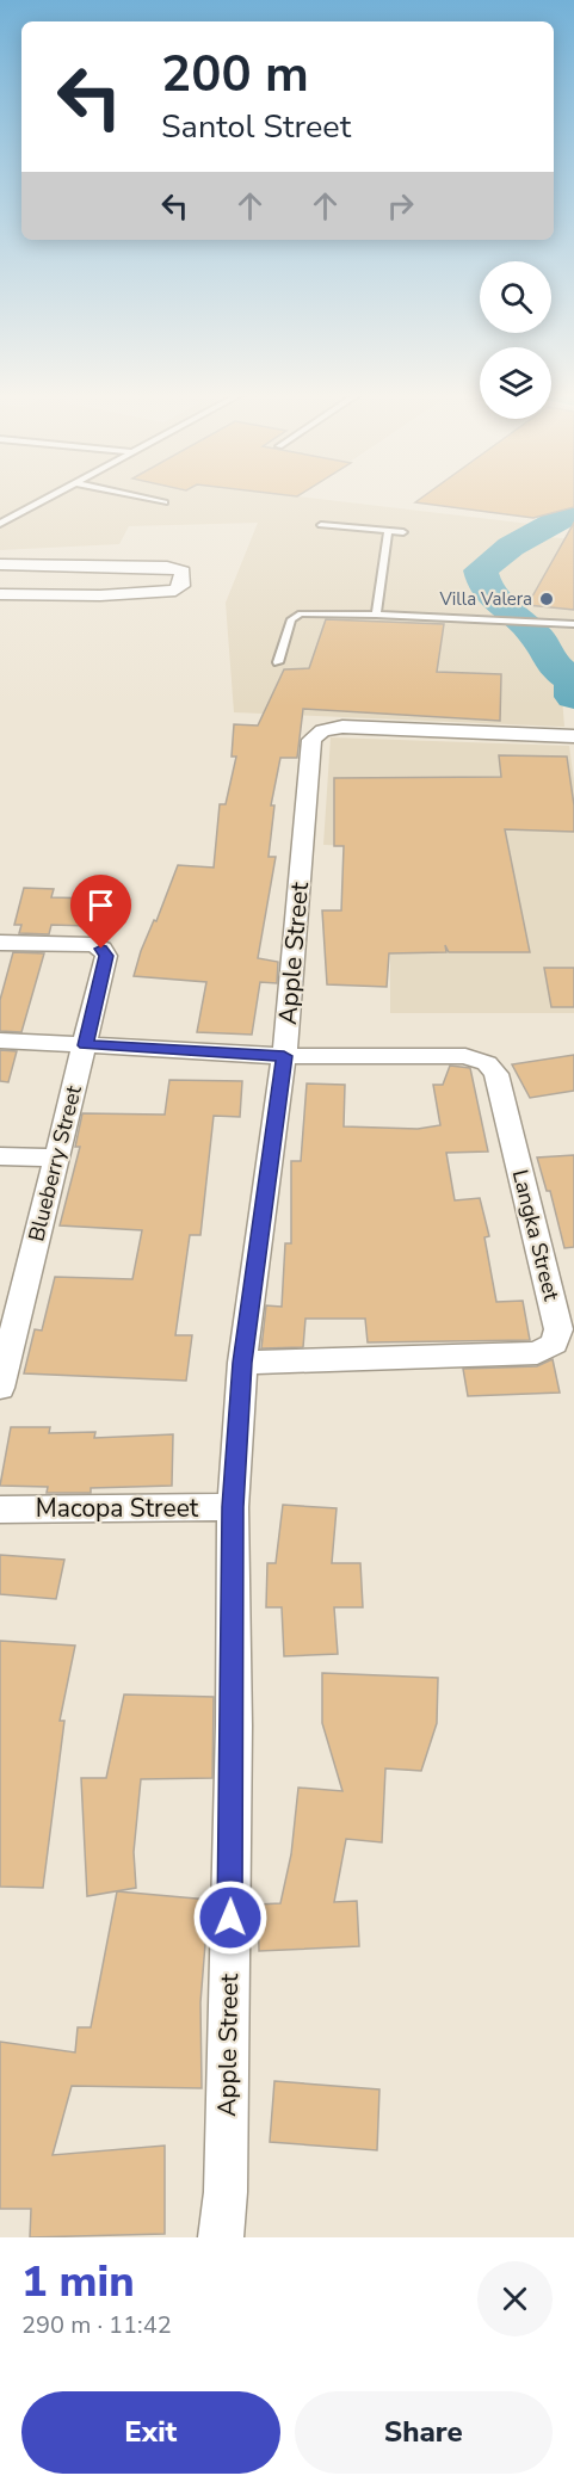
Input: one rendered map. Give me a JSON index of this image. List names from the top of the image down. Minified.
{"streets":{"street":["Apple Street","Blueberry Street","Langka Street","Macopa Street"]},"crossings":[["Apple Street","Langka Street"],["Apple Street","Macopa Street"],["Blueberry Street","Langka Street"]],"places":["Villa Valera"],"page":{"turn":["200 m","Santol Street"],"heading":["1 min","290 m · 11:42"],"buttons":["Exit","Share"]}}
